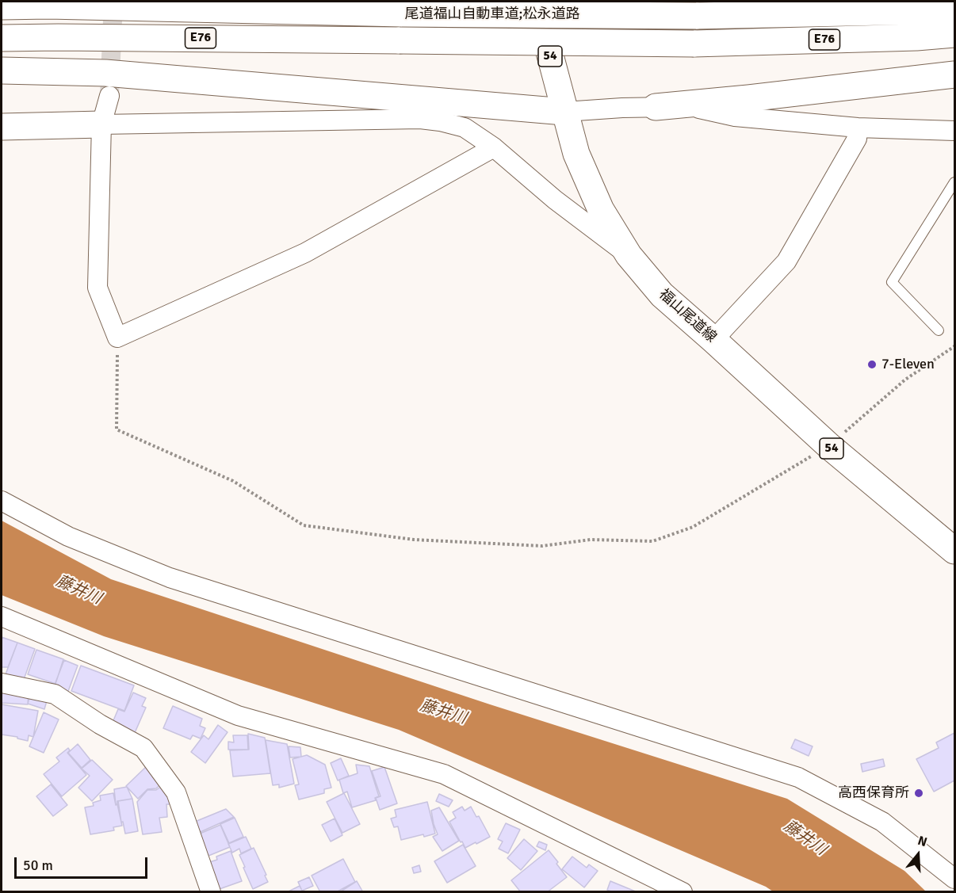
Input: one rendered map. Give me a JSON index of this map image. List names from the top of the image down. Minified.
{"streets":{"main road":["尾道福山自動車道;松永道路","E76","54","福山尾道線"]},"water":["藤井川"],"places":["7-Eleven","高西保育所"],"scale_bar":"50 m","north":"top"}
